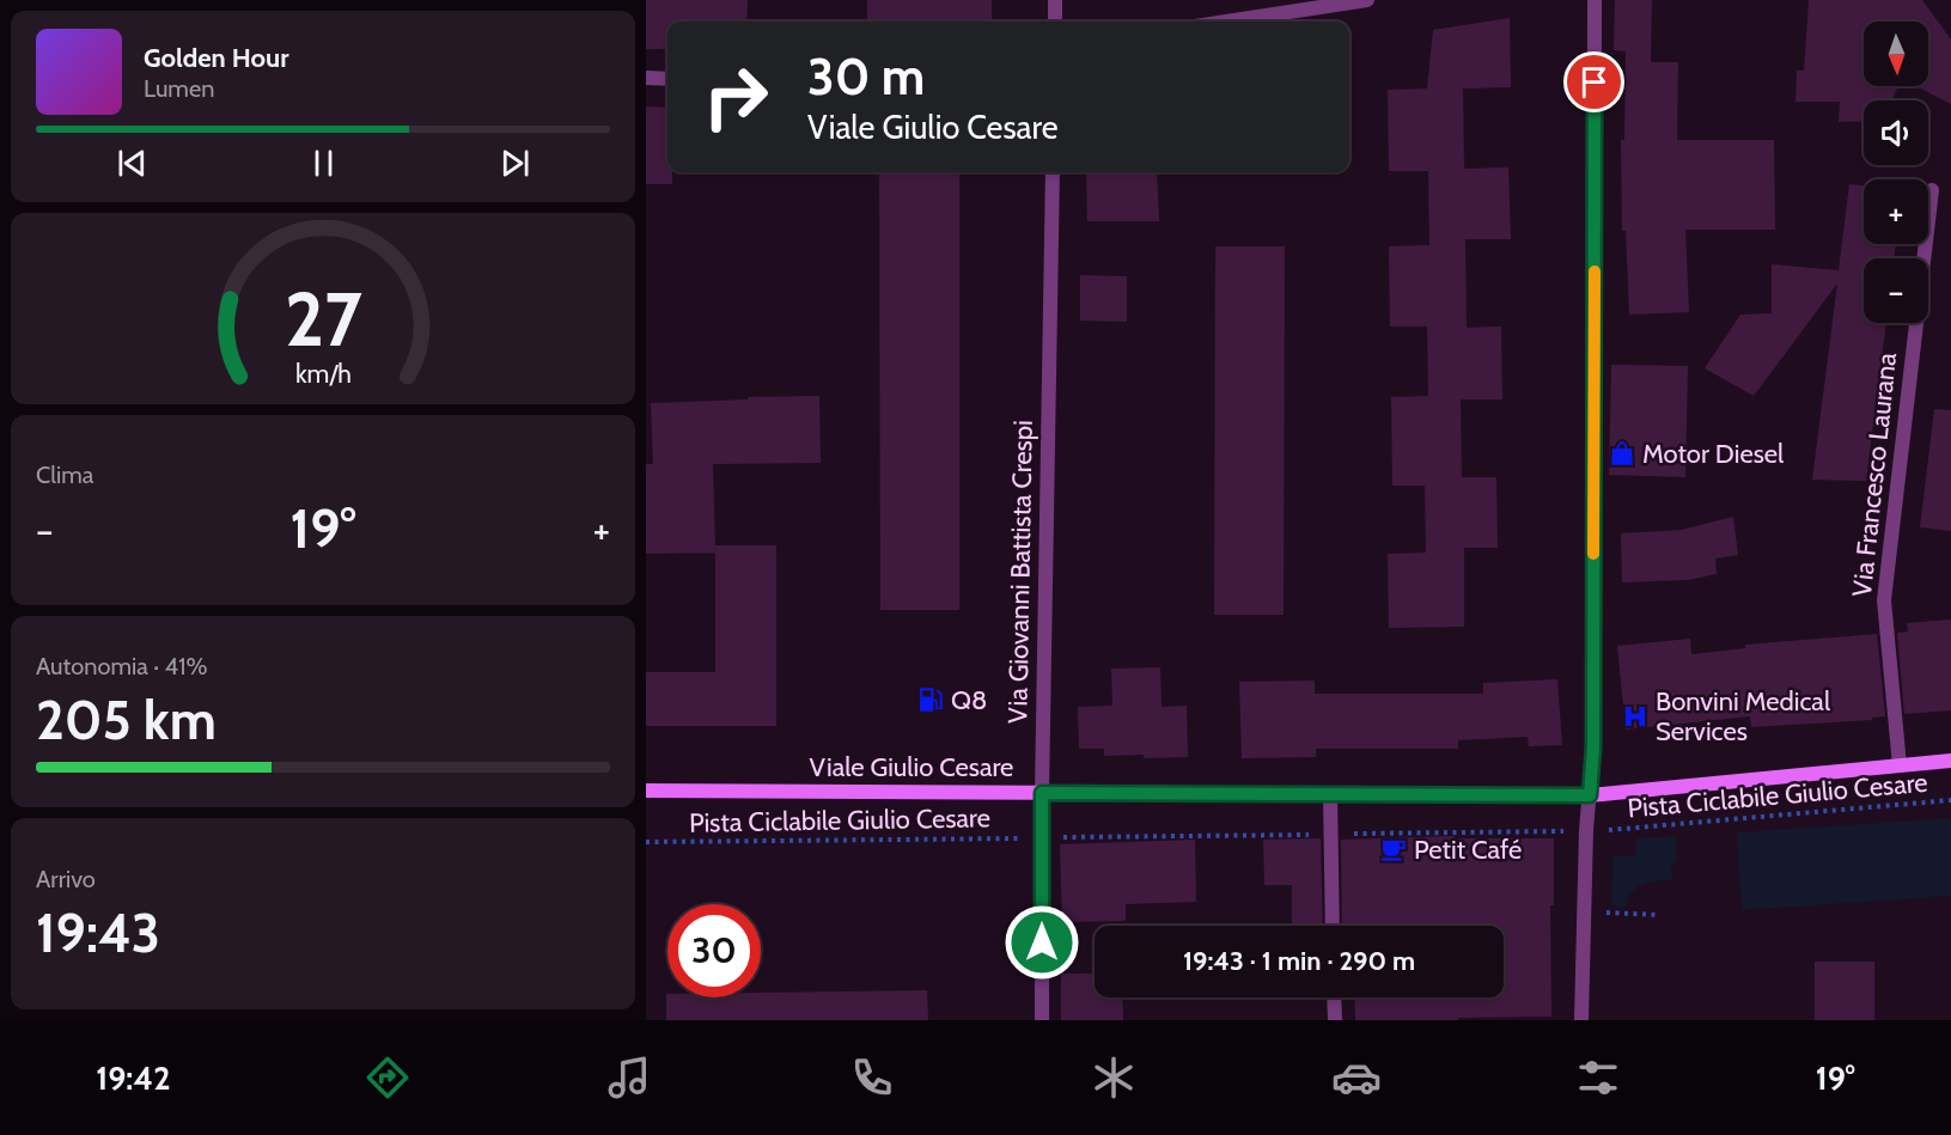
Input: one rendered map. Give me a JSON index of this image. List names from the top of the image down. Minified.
{"streets":{"main road":["Viale Giulio Cesare"],"street":["Via Francesco Laurana","Via Giovanni Battista Crespi"],"path":["Pista Ciclabile Giulio Cesare"]},"crossings":[["Via Francesco Laurana","Viale Giulio Cesare"],["Via Giovanni Battista Crespi","Viale Giulio Cesare"]],"places":{"shop":["Motor Diesel"],"fuel station":["Q8"],"hospital":["Bonvini Medical Services"],"cafe":["Petit Café"]},"north":"bottom","page":{"map_buttons":["+","−"],"turn":["30 m","Viale Giulio Cesare"],"song":["Golden Hour","Lumen"],"tile":["Clima",["Autonomia · 41%","205 km"],["Arrivo","19:43"]],"heat":["−","19°","+"],"limit":"30","trip":"19:43 · 1 min · 290 m","tabs":["19:42","19°"],"gauge":["27","km/h"]}}
